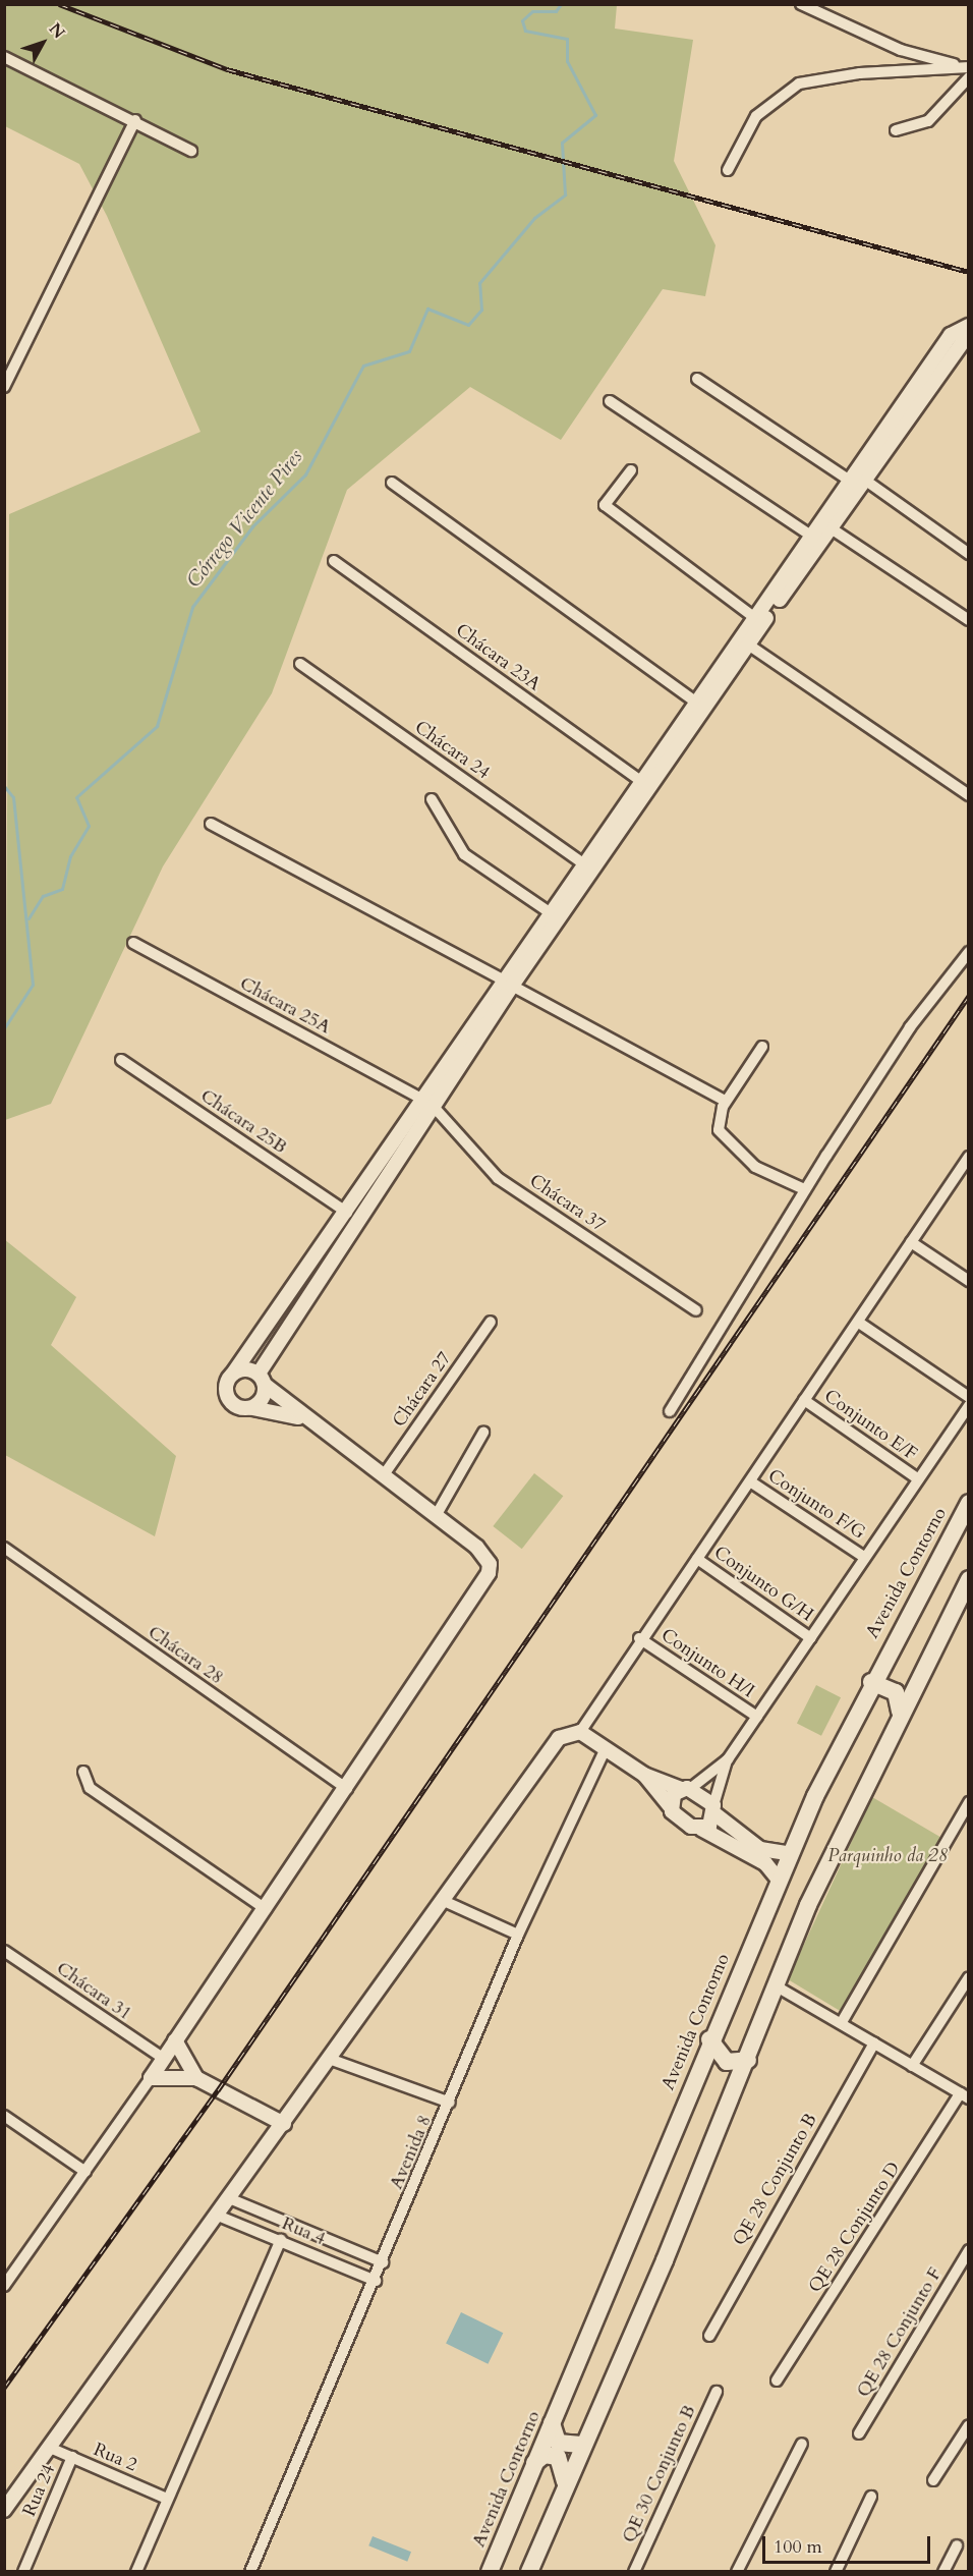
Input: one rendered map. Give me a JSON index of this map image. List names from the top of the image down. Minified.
{"streets":{"main road":["Avenida Contorno"],"street":["Chácara 23A","Chácara 24","Chácara 25A","Chácara 25B","Chácara 37","Chácara 27","Conjunto E/F","Conjunto F/G","Conjunto G/H","Chácara 28","Conjunto H/I","Chácara 31","Avenida 8","QE 28 Conjunto B","QE 28 Conjunto D","Rua 4","QE 28 Conjunto F","Rua 2","QE 30 Conjunto B","Rua 24"]},"crossings":[["Avenida 8","Rua 4"],["Rua 2","Rua 24"]],"water":["Córrego Vicente Pires"],"parks":["Parquinho da 28"],"scale_bar":"100 m","north":"top right"}
